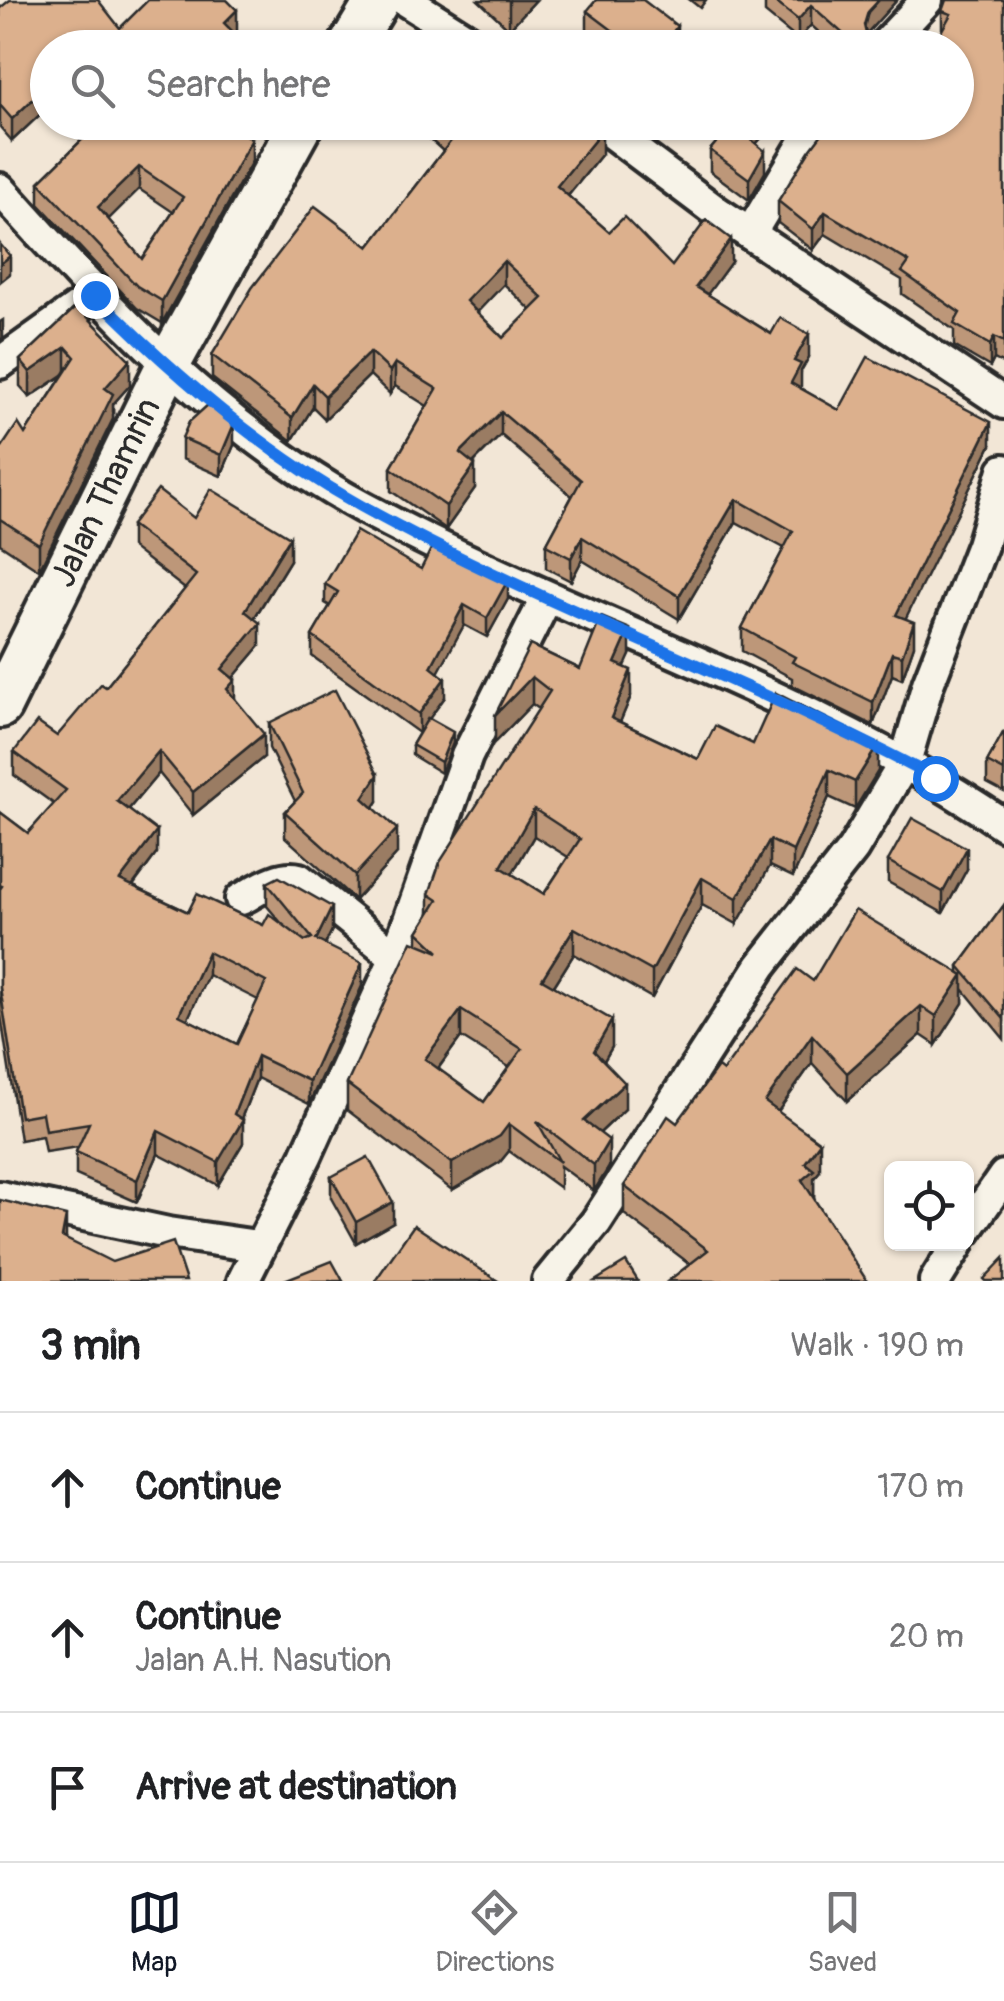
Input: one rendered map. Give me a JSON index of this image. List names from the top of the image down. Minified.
{"streets":{"main road":["Jalan Thamrin"]},"page":{"search":"Search here","heading":["3 min","Walk · 190 m"],"list":[["Continue","170 m"],["Continue","Jalan A.H. Nasution","20 m"],"Arrive at destination"],"nav":["Map","Directions","Saved"]}}
